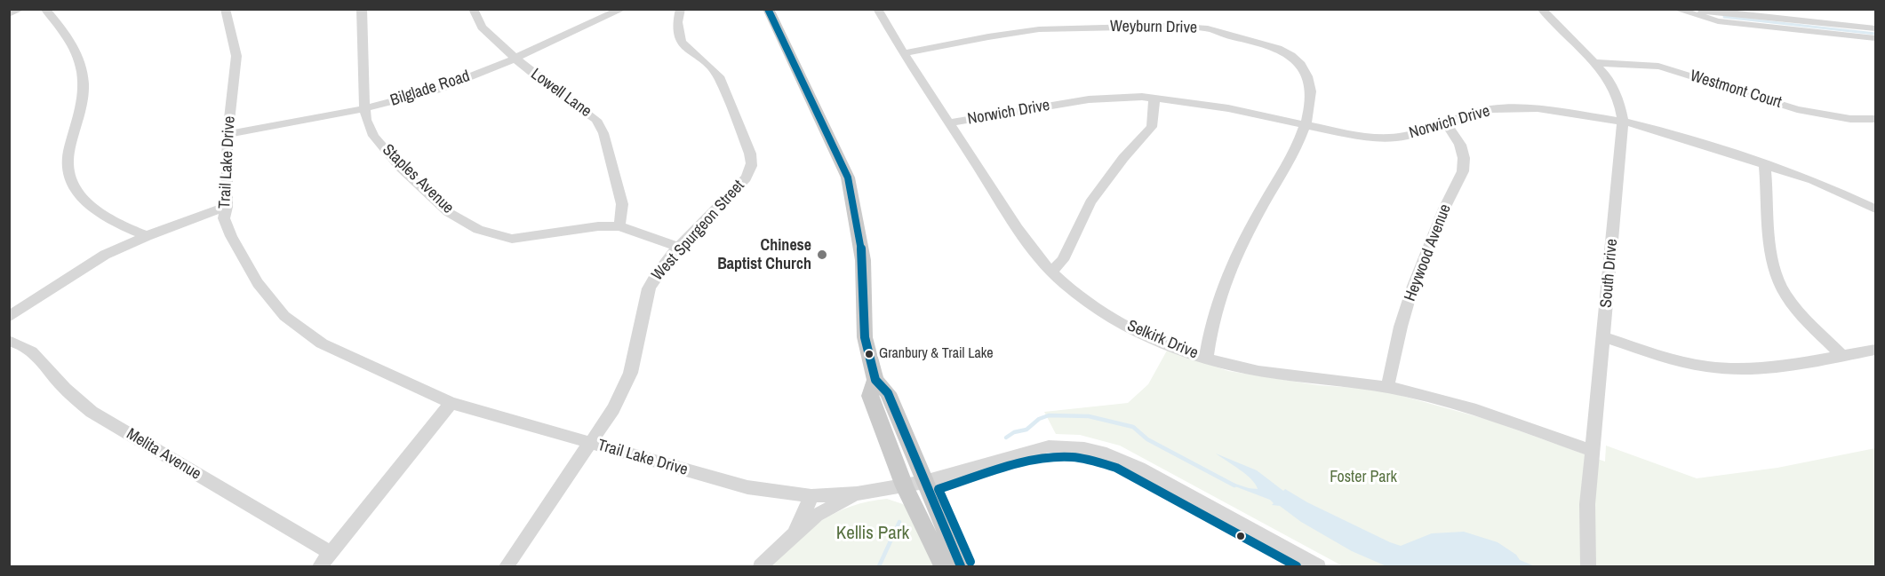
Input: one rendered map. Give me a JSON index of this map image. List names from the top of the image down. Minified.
{"streets":{"street":["Weyburn Drive","Bilglade Road","Westmont Court","Lowell Lane","Norwich Drive","Trail Lake Drive","Staples Avenue","West Spurgeon Street","Heywood Avenue","South Drive","Selkirk Drive","Melita Avenue"]},"crossings":[["Weyburn Drive","Norwich Drive"],["Weyburn Drive","Selkirk Drive"],["Bilglade Road","Lowell Lane"],["Bilglade Road","Trail Lake Drive"],["Bilglade Road","Staples Avenue"],["Westmont Court","South Drive"],["Lowell Lane","Staples Avenue"],["Norwich Drive","Heywood Avenue"],["Norwich Drive","South Drive"],["Norwich Drive","Selkirk Drive"],["Trail Lake Drive","West Spurgeon Street"],["Staples Avenue","West Spurgeon Street"],["Heywood Avenue","Selkirk Drive"],["South Drive","Selkirk Drive"]],"parks":["Foster Park","Kellis Park"],"places":["Chinese Baptist Church","Granbury & Trail Lake"]}
